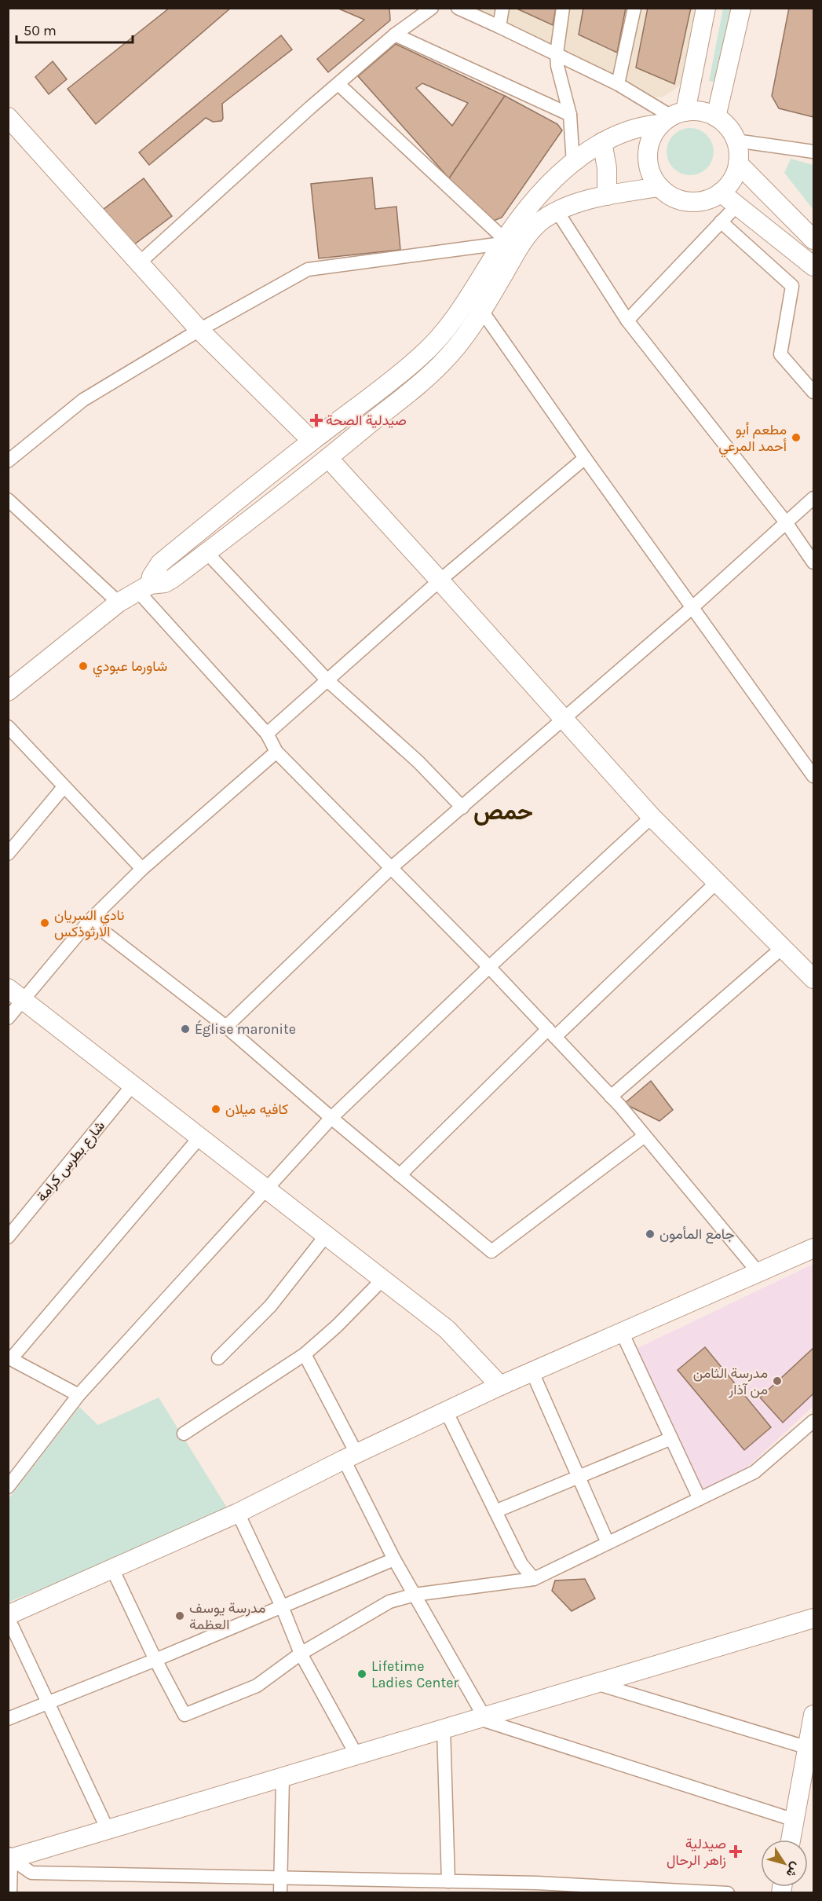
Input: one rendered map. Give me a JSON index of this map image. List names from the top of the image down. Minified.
{"streets":{"street":["شارع بطرس كرامة"]},"districts":["حمص"],"places":{"health":["صيدلية الصحة","صيدلية زاهر الرحال"],"other":["مطعم أبو أحمد المرعي","شاورما عبودي","نادي السريان الارثوذكس","Église maronite","كافيه ميلان","جامع المأمون","مدرسة الثامن من آذار","مدرسة يوسف العظمة","Lifetime Ladies Center"]},"scale_bar":"50 m","north":"bottom right"}
